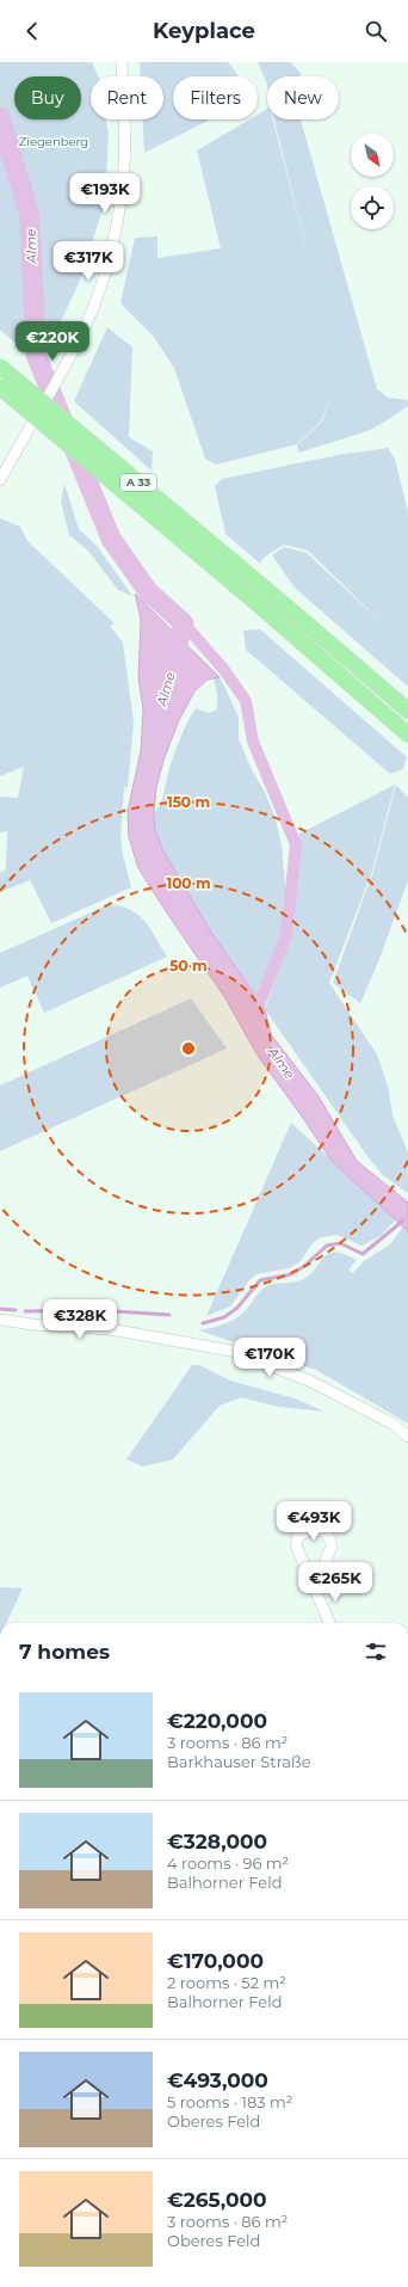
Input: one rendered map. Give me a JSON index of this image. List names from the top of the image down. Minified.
{"streets":{"highway":["A 33"]},"water":["Alme"],"parks":["Ziegenberg"],"north":"bottom right","page":{"header":"Keyplace","chip":["Buy","Rent","Filters","New"],"price":["€193K","€317K","€220K","€328K","€170K","€493K","€265K"],"heading":"7 homes","list":[{"name":"€220,000","note":"3 rooms · 86 m² · Barkhauser Straße"},{"name":"€328,000","note":"4 rooms · 96 m² · Balhorner Feld"},{"name":"€170,000","note":"2 rooms · 52 m² · Balhorner Feld"},{"name":"€493,000","note":"5 rooms · 183 m² · Oberes Feld"},{"name":"€265,000","note":"3 rooms · 86 m² · Oberes Feld"}]},"rings":["150 m","100 m","50 m"]}
